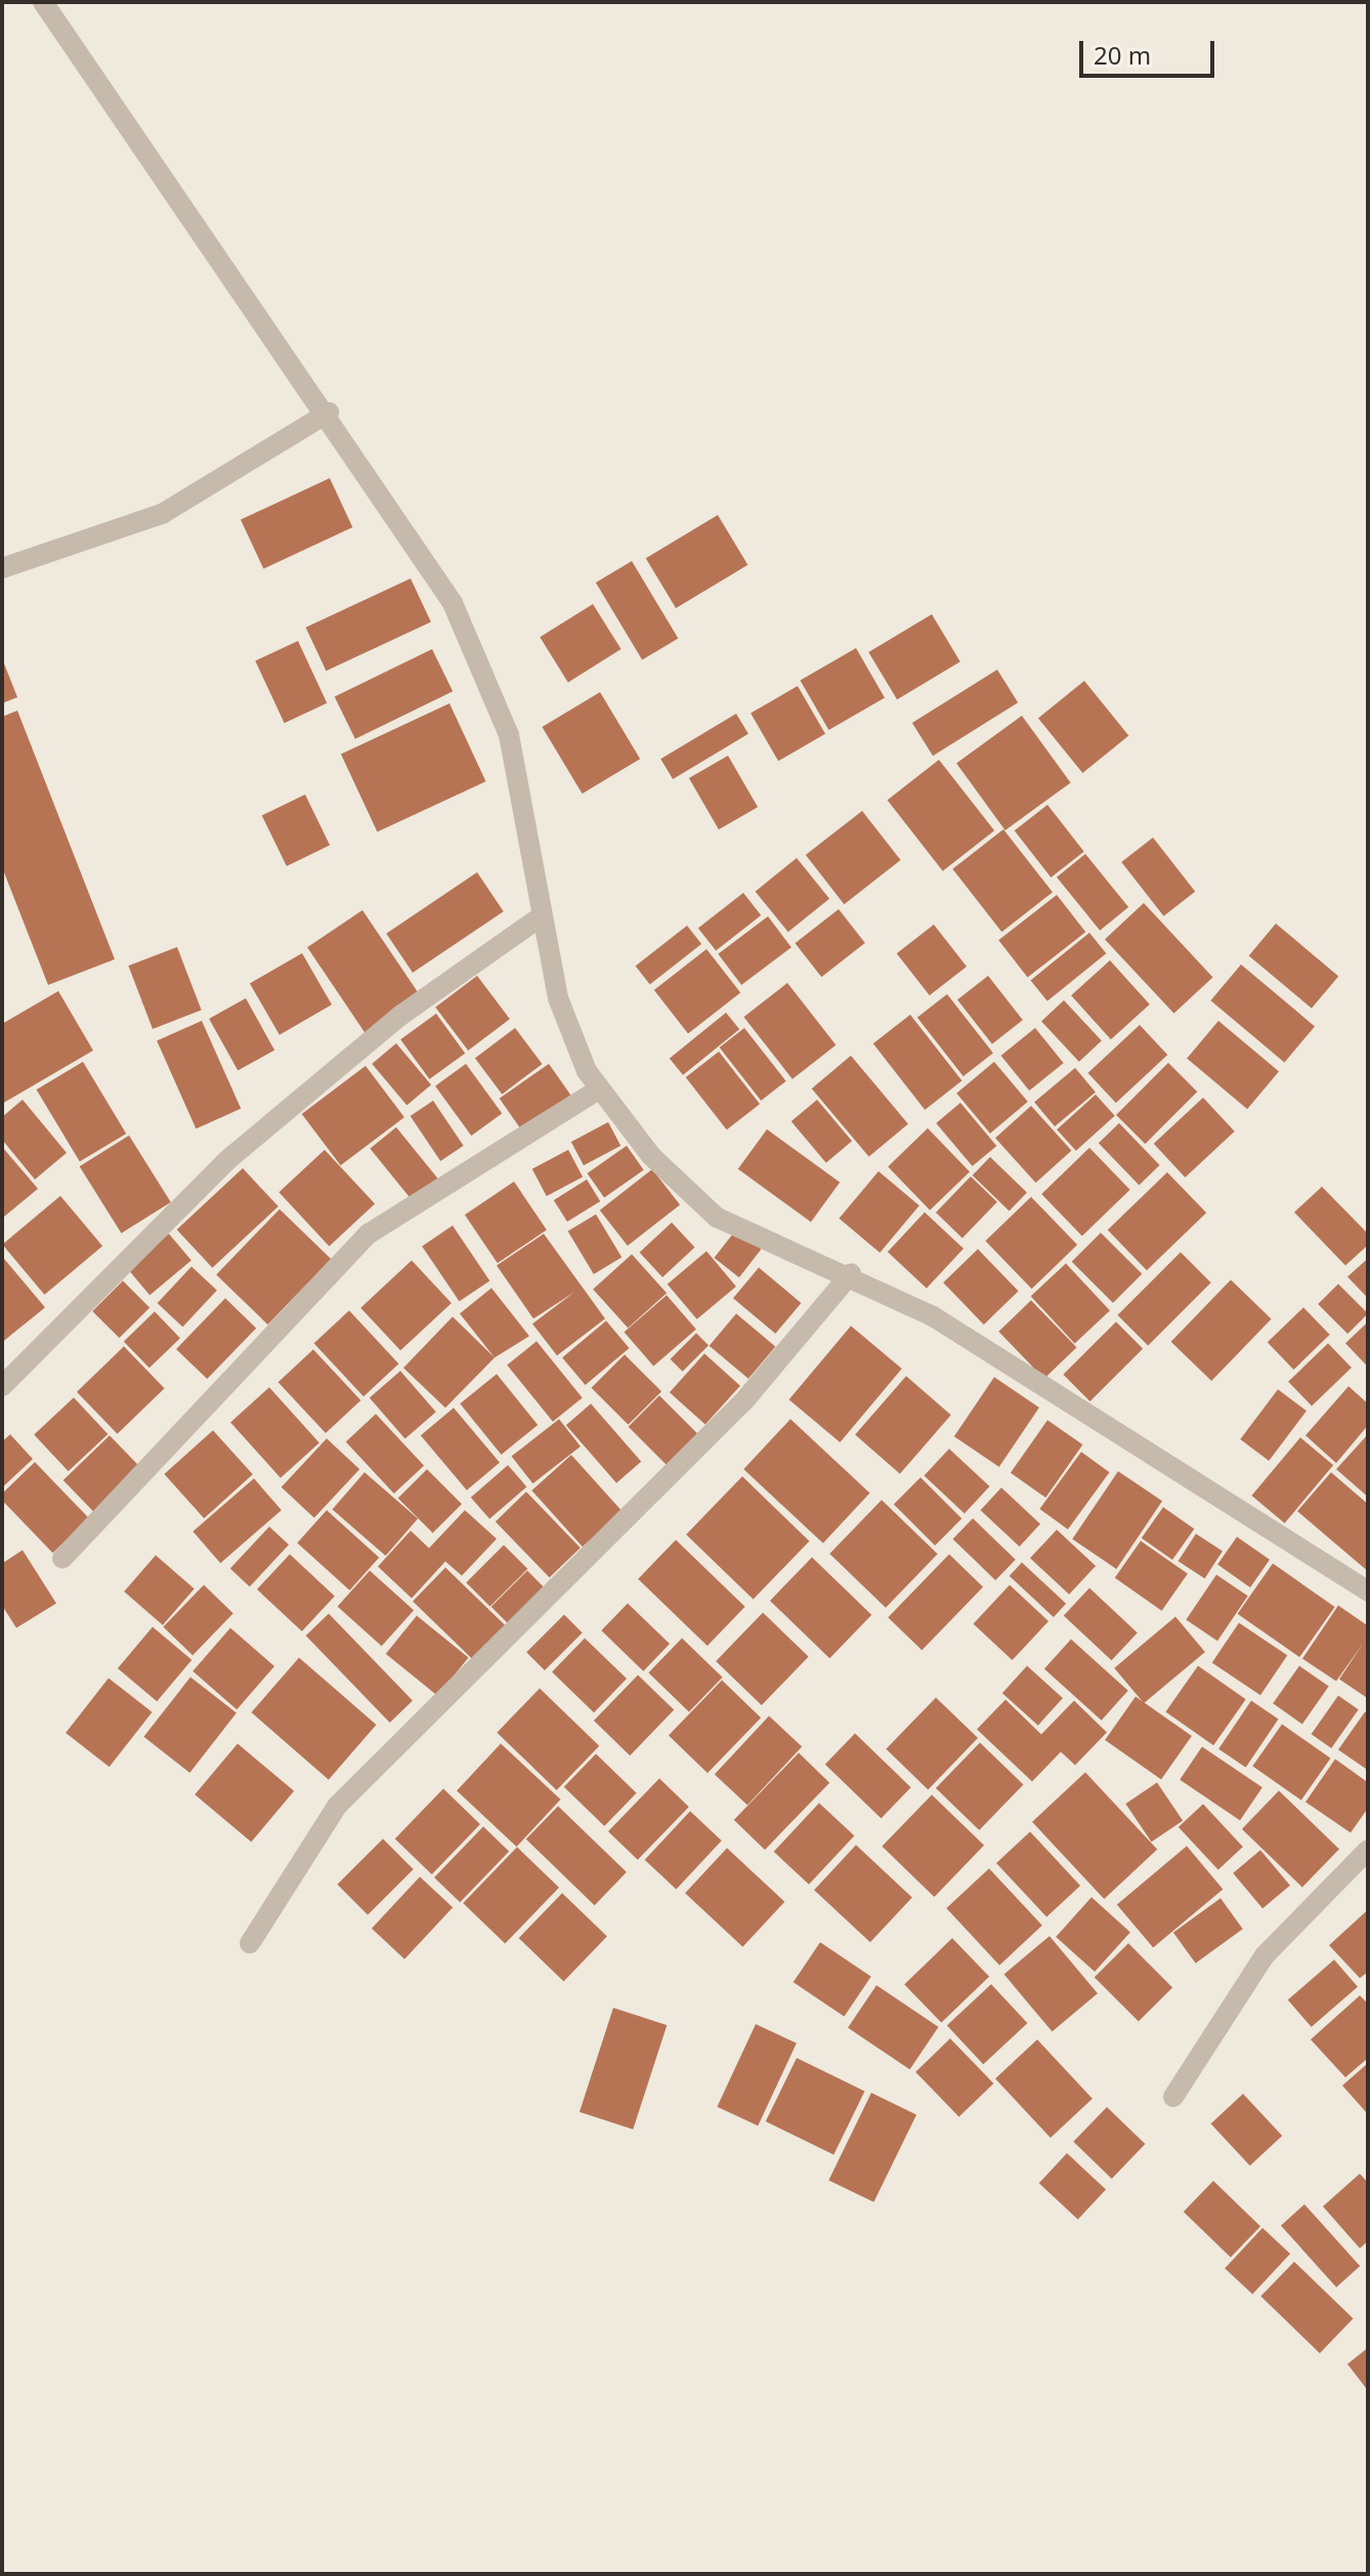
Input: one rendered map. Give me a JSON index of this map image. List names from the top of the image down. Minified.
{"scale_bar":"20 m"}
